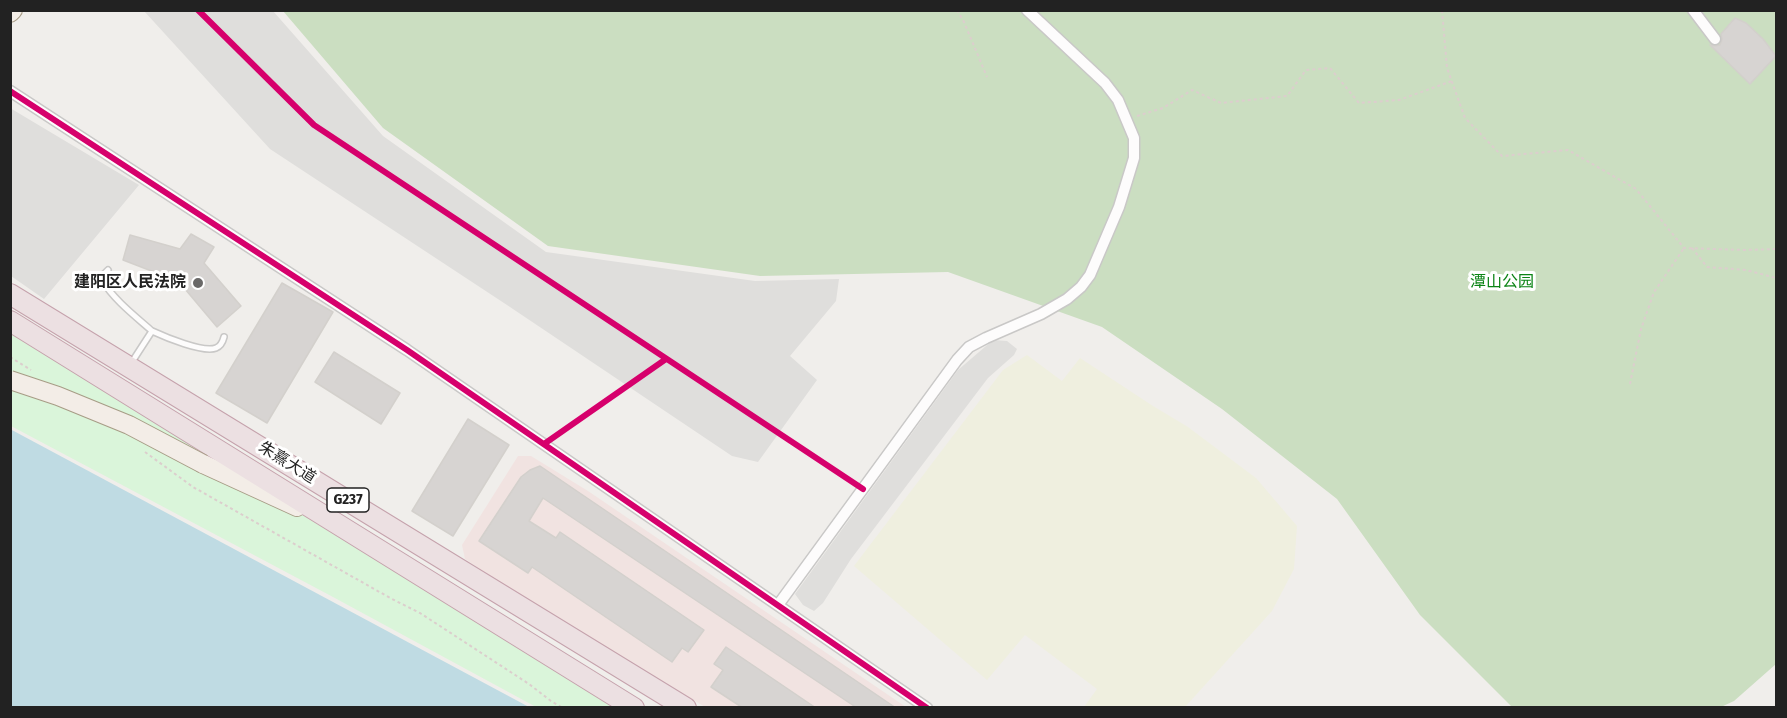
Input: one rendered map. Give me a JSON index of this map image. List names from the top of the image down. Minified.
{"streets":{"highway":["朱熹大道","G237"]},"parks":["潭山公园"],"places":["建阳区人民法院"]}
